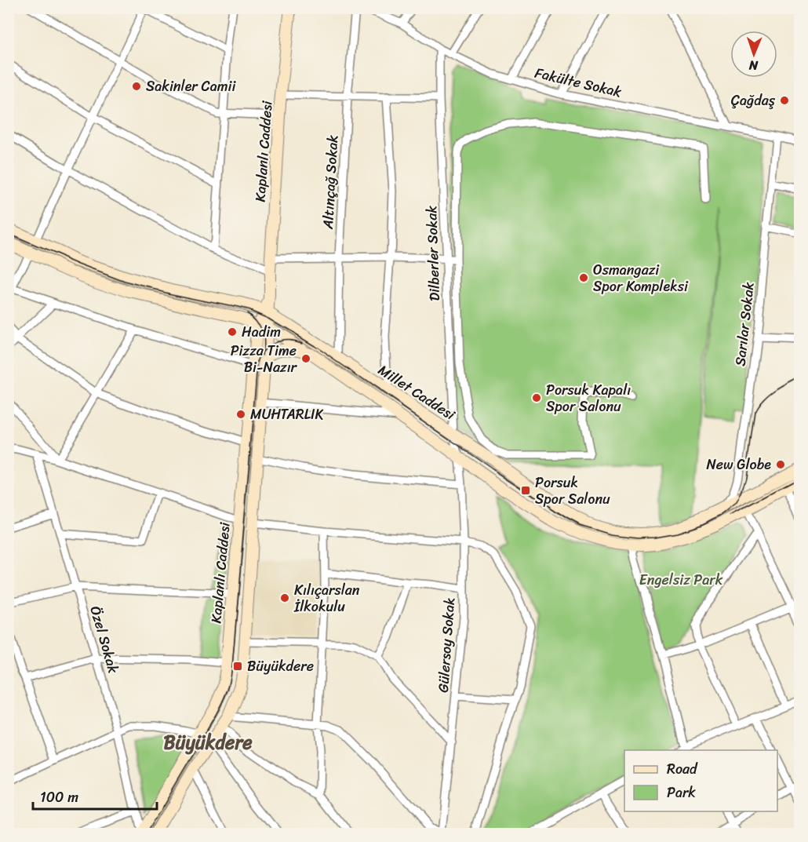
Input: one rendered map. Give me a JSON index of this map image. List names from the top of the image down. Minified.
{"streets":{"main road":["Kaplanlı Caddesi","Millet Caddesi"],"street":["Fakülte Sokak","Altınçağ Sokak","Dilberler Sokak","Sarılar Sokak","Özel Sokak","Gülersoy Sokak"]},"crossings":[["Fakülte Sokak","Dilberler Sokak"],["Fakülte Sokak","Sarılar Sokak"],["Kaplanlı Caddesi","Millet Caddesi"],["Kaplanlı Caddesi","Özel Sokak"],["Altınçağ Sokak","Millet Caddesi"],["Dilberler Sokak","Millet Caddesi"],["Dilberler Sokak","Gülersoy Sokak"],["Sarılar Sokak","Millet Caddesi"],["Millet Caddesi","Gülersoy Sokak"]],"districts":["Büyükdere"],"parks":["Engelsiz Park"],"places":{"other":["Sakinler Camii","Çağdaş","Osmangazi Spor Kompleksi","Hadim","Pizza Time Bi-Nazır","Porsuk Kapalı Spor Salonu","MUHTARLIK","New Globe","Kılıçarslan İlkokulu"],"transit":["Porsuk Spor Salonu","Büyükdere"]},"legend":["Road","Park"],"scale_bar":"100 m","north":"bottom"}
